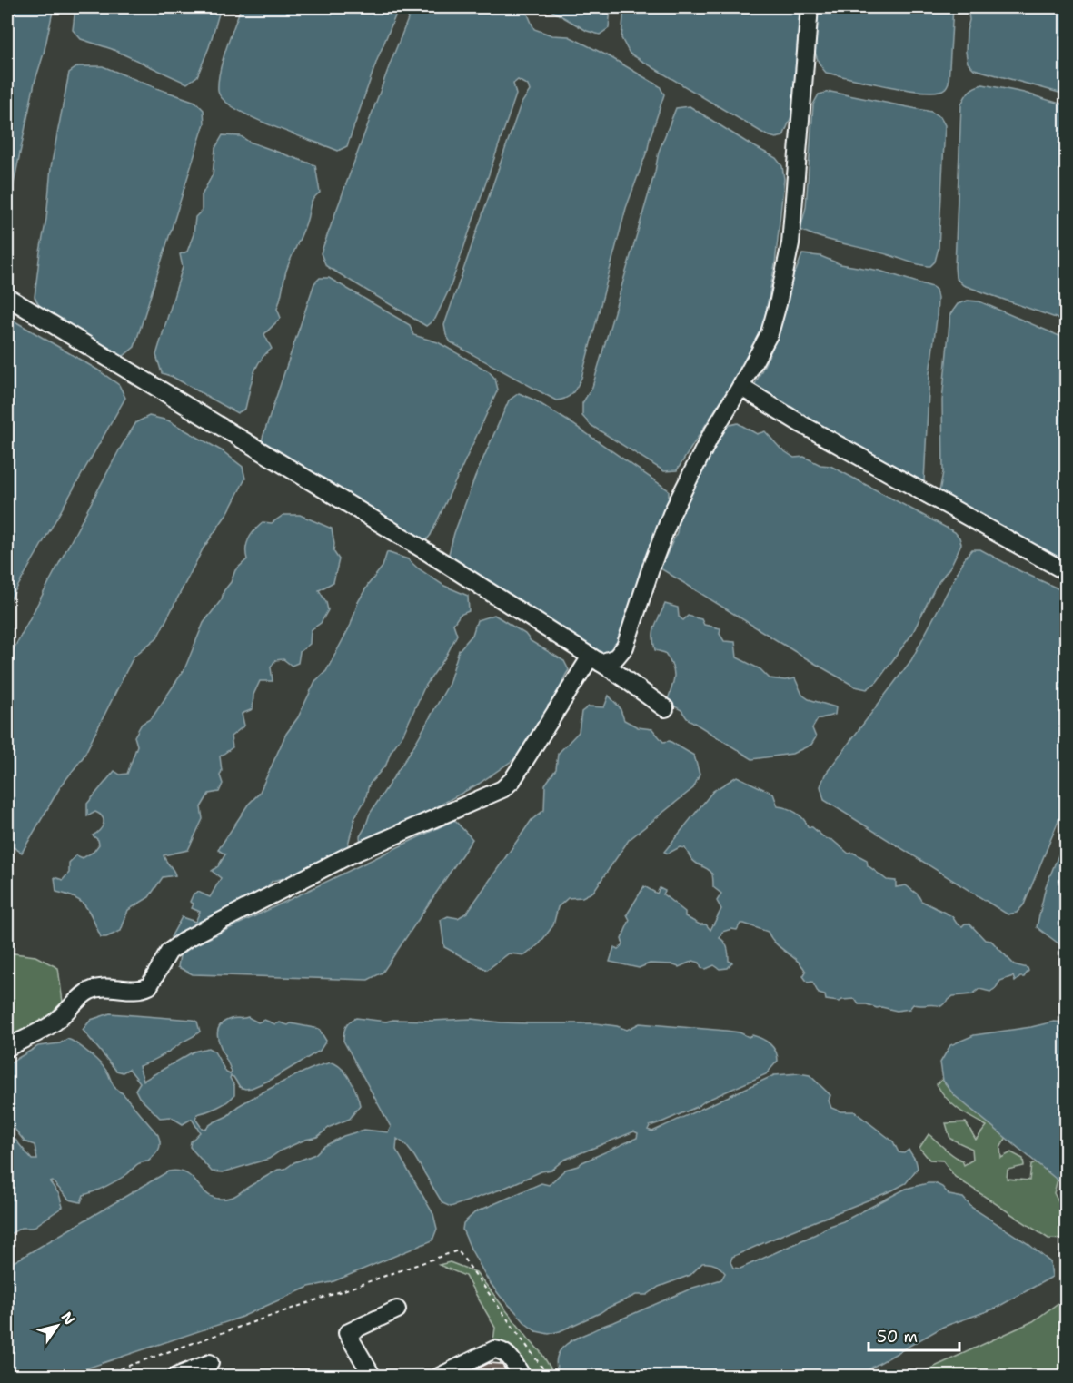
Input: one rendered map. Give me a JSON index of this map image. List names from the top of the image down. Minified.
{"scale_bar":"50 m","north":"top right"}
